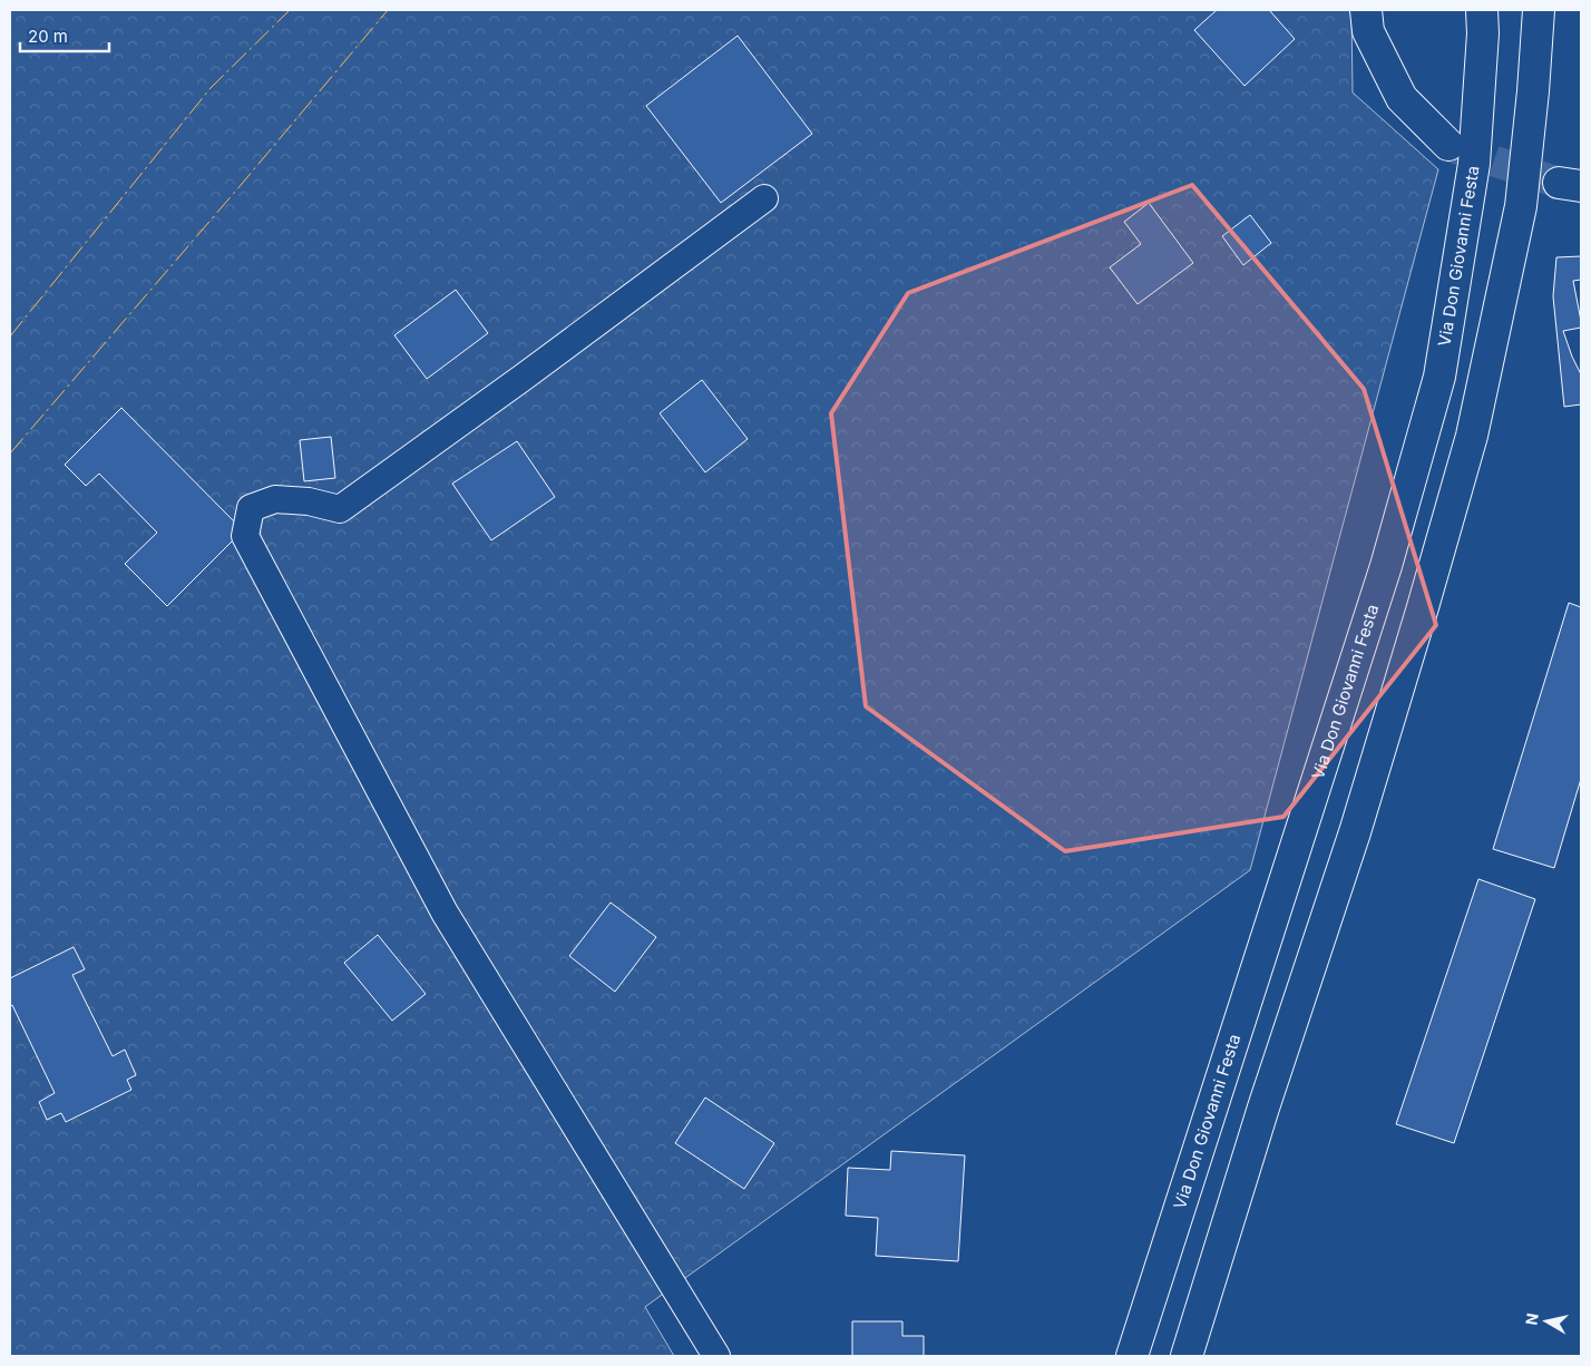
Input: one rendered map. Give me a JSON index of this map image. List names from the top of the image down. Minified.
{"streets":{"main road":["Via Don Giovanni Festa"]},"scale_bar":"20 m","north":"left"}
